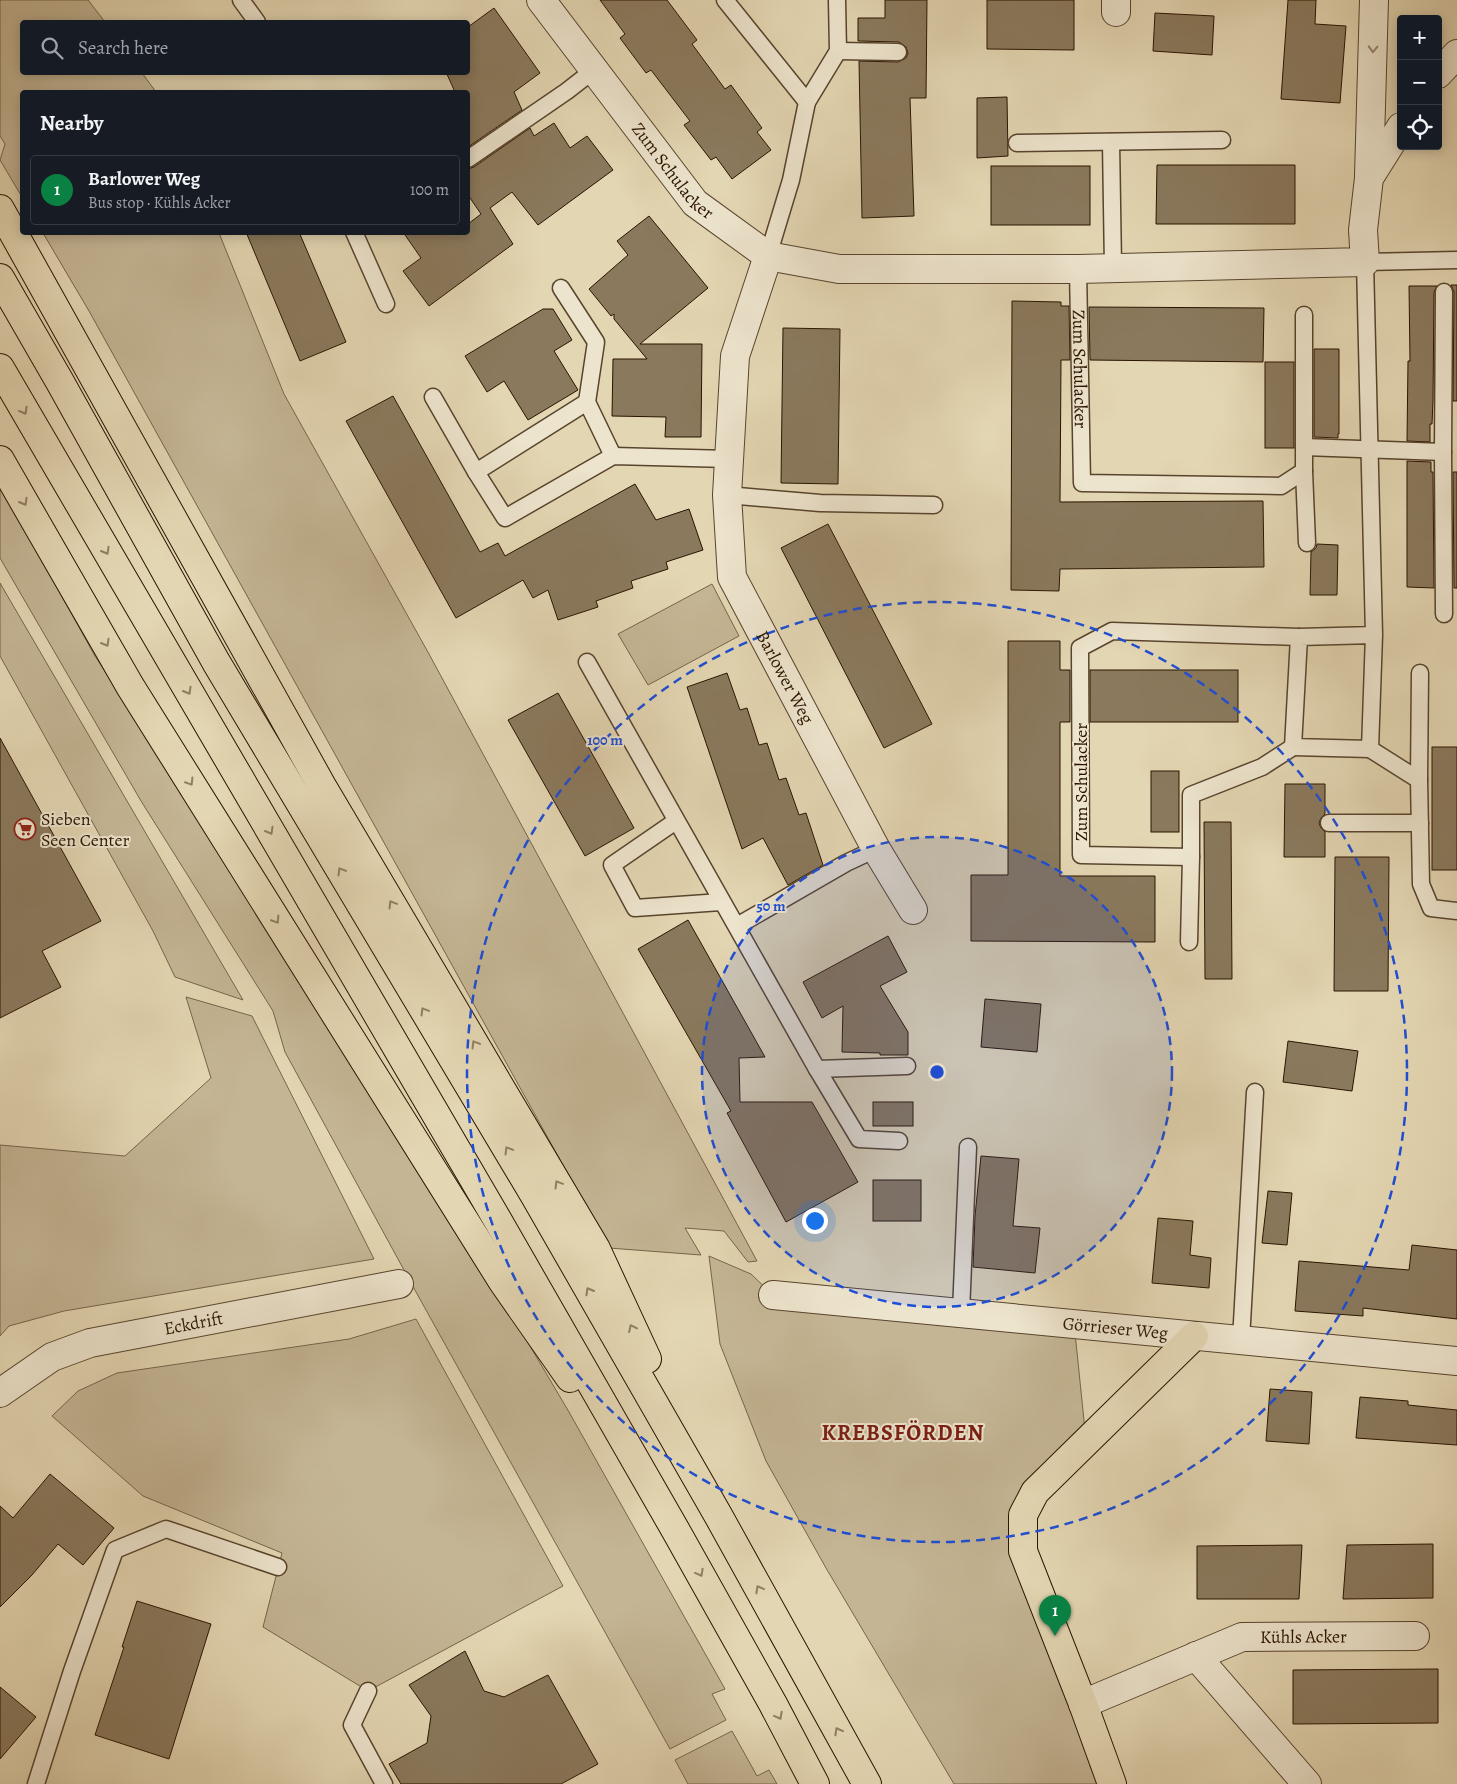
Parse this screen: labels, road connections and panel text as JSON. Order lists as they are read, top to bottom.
{
  "streets": {
    "street": [
      "Zum Schulacker",
      "Barlower Weg",
      "Eckdrift",
      "Görrieser Weg",
      "Kühls Acker"
    ]
  },
  "crossings": [
    ["Zum Schulacker", "Barlower Weg"]
  ],
  "districts": ["KREBSFÖRDEN"],
  "places": {
    "supermarket": ["Sieben Seen Center"]
  },
  "page": {
    "map_buttons": ["+", "−"],
    "search": "Search here",
    "heading": "Nearby",
    "list": [
      {
        "mark": "1",
        "name": "Barlower Weg",
        "note": "Bus stop · Kühls Acker",
        "value": "100 m"
      }
    ],
    "pins": "1"
  },
  "rings": ["100 m", "50 m"]
}
